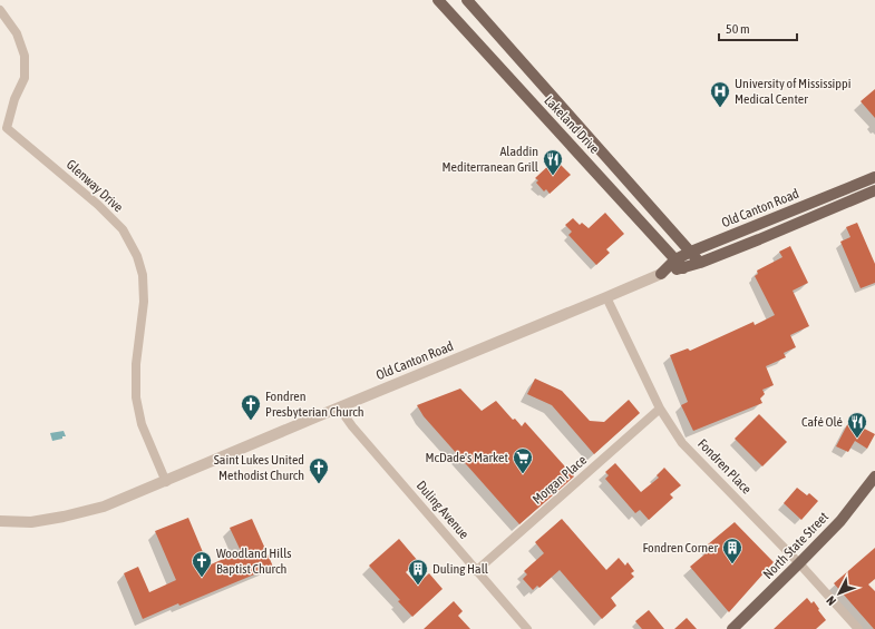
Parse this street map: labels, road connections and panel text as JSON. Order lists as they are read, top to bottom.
{
  "streets": {
    "main road": ["Lakeland Drive", "Old Canton Road", "North State Street"],
    "street": [
      "Glenway Drive",
      "Fondren Place",
      "Morgan Place",
      "Duling Avenue"
    ]
  },
  "crossings": [
    ["Lakeland Drive", "Old Canton Road"],
    ["Glenway Drive", "Old Canton Road"],
    ["Old Canton Road", "Fondren Place"],
    ["Old Canton Road", "Duling Avenue"],
    ["Fondren Place", "Morgan Place"],
    ["Fondren Place", "North State Street"],
    ["Morgan Place", "Duling Avenue"]
  ],
  "places": {
    "hospital": ["University of Mississippi Medical Center"],
    "restaurant": ["Aladdin Mediterranean Grill", "Café Olé"],
    "church": ["Fondren Presbyterian Church", "Saint Lukes United Methodist Church", "Woodland Hills Baptist Church"],
    "supermarket": ["McDade's Market"],
    "building": ["Fondren Corner", "Duling Hall"]
  },
  "scale_bar": "50 m",
  "north": "bottom left"
}
